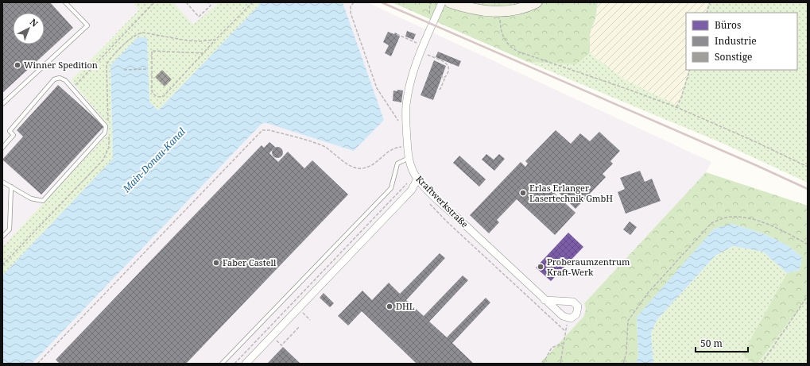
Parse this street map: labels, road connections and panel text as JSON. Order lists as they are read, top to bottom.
{
  "streets": {
    "street": ["Kraftwerkstraße"]
  },
  "water": ["Main-Donau-Kanal"],
  "places": [
    "Winner Spedition",
    "Erlas Erlanger Lasertechnik GmbH",
    "Faber Castell",
    "Proberaumzentrum Kraft-Werk",
    "DHL"
  ],
  "legend": ["Büros", "Industrie", "Sonstige"],
  "scale_bar": "50 m",
  "north": "top right"
}
